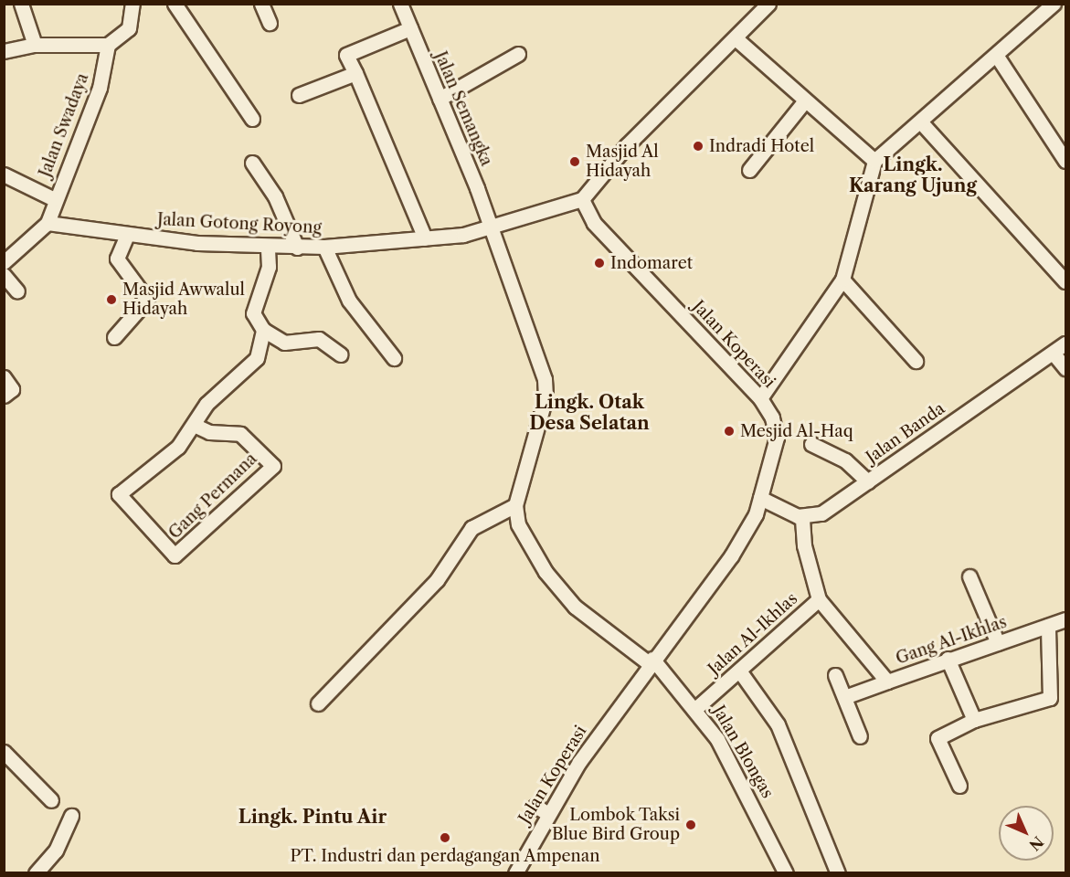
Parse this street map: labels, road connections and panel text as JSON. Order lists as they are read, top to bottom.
{
  "streets": {
    "street": [
      "Jalan Semangka",
      "Jalan Swadaya",
      "Jalan Gotong Royong",
      "Jalan Koperasi",
      "Jalan Banda",
      "Gang Permana",
      "Jalan Al-Ikhlas",
      "Gang Al-Ikhlas",
      "Jalan Blongas"
    ]
  },
  "crossings": [
    ["Jalan Semangka", "Jalan Gotong Royong"],
    ["Jalan Semangka", "Jalan Blongas"],
    ["Jalan Swadaya", "Jalan Gotong Royong"],
    ["Jalan Gotong Royong", "Jalan Koperasi"],
    ["Jalan Gotong Royong", "Gang Permana"],
    ["Jalan Koperasi", "Jalan Blongas"],
    ["Jalan Banda", "Jalan Al-Ikhlas"],
    ["Jalan Al-Ikhlas", "Gang Al-Ikhlas"],
    ["Jalan Al-Ikhlas", "Jalan Blongas"]
  ],
  "districts": ["Lingk. Karang Ujung", "Lingk. Otak Desa Selatan", "Lingk. Pintu Air"],
  "places": [
    "Indradi Hotel",
    "Masjid Al Hidayah",
    "Indomaret",
    "Masjid Awwalul Hidayah",
    "Mesjid Al-Haq",
    "Lombok Taksi Blue Bird Group",
    "PT. Industri dan perdagangan Ampenan"
  ],
  "north": "bottom right"
}
